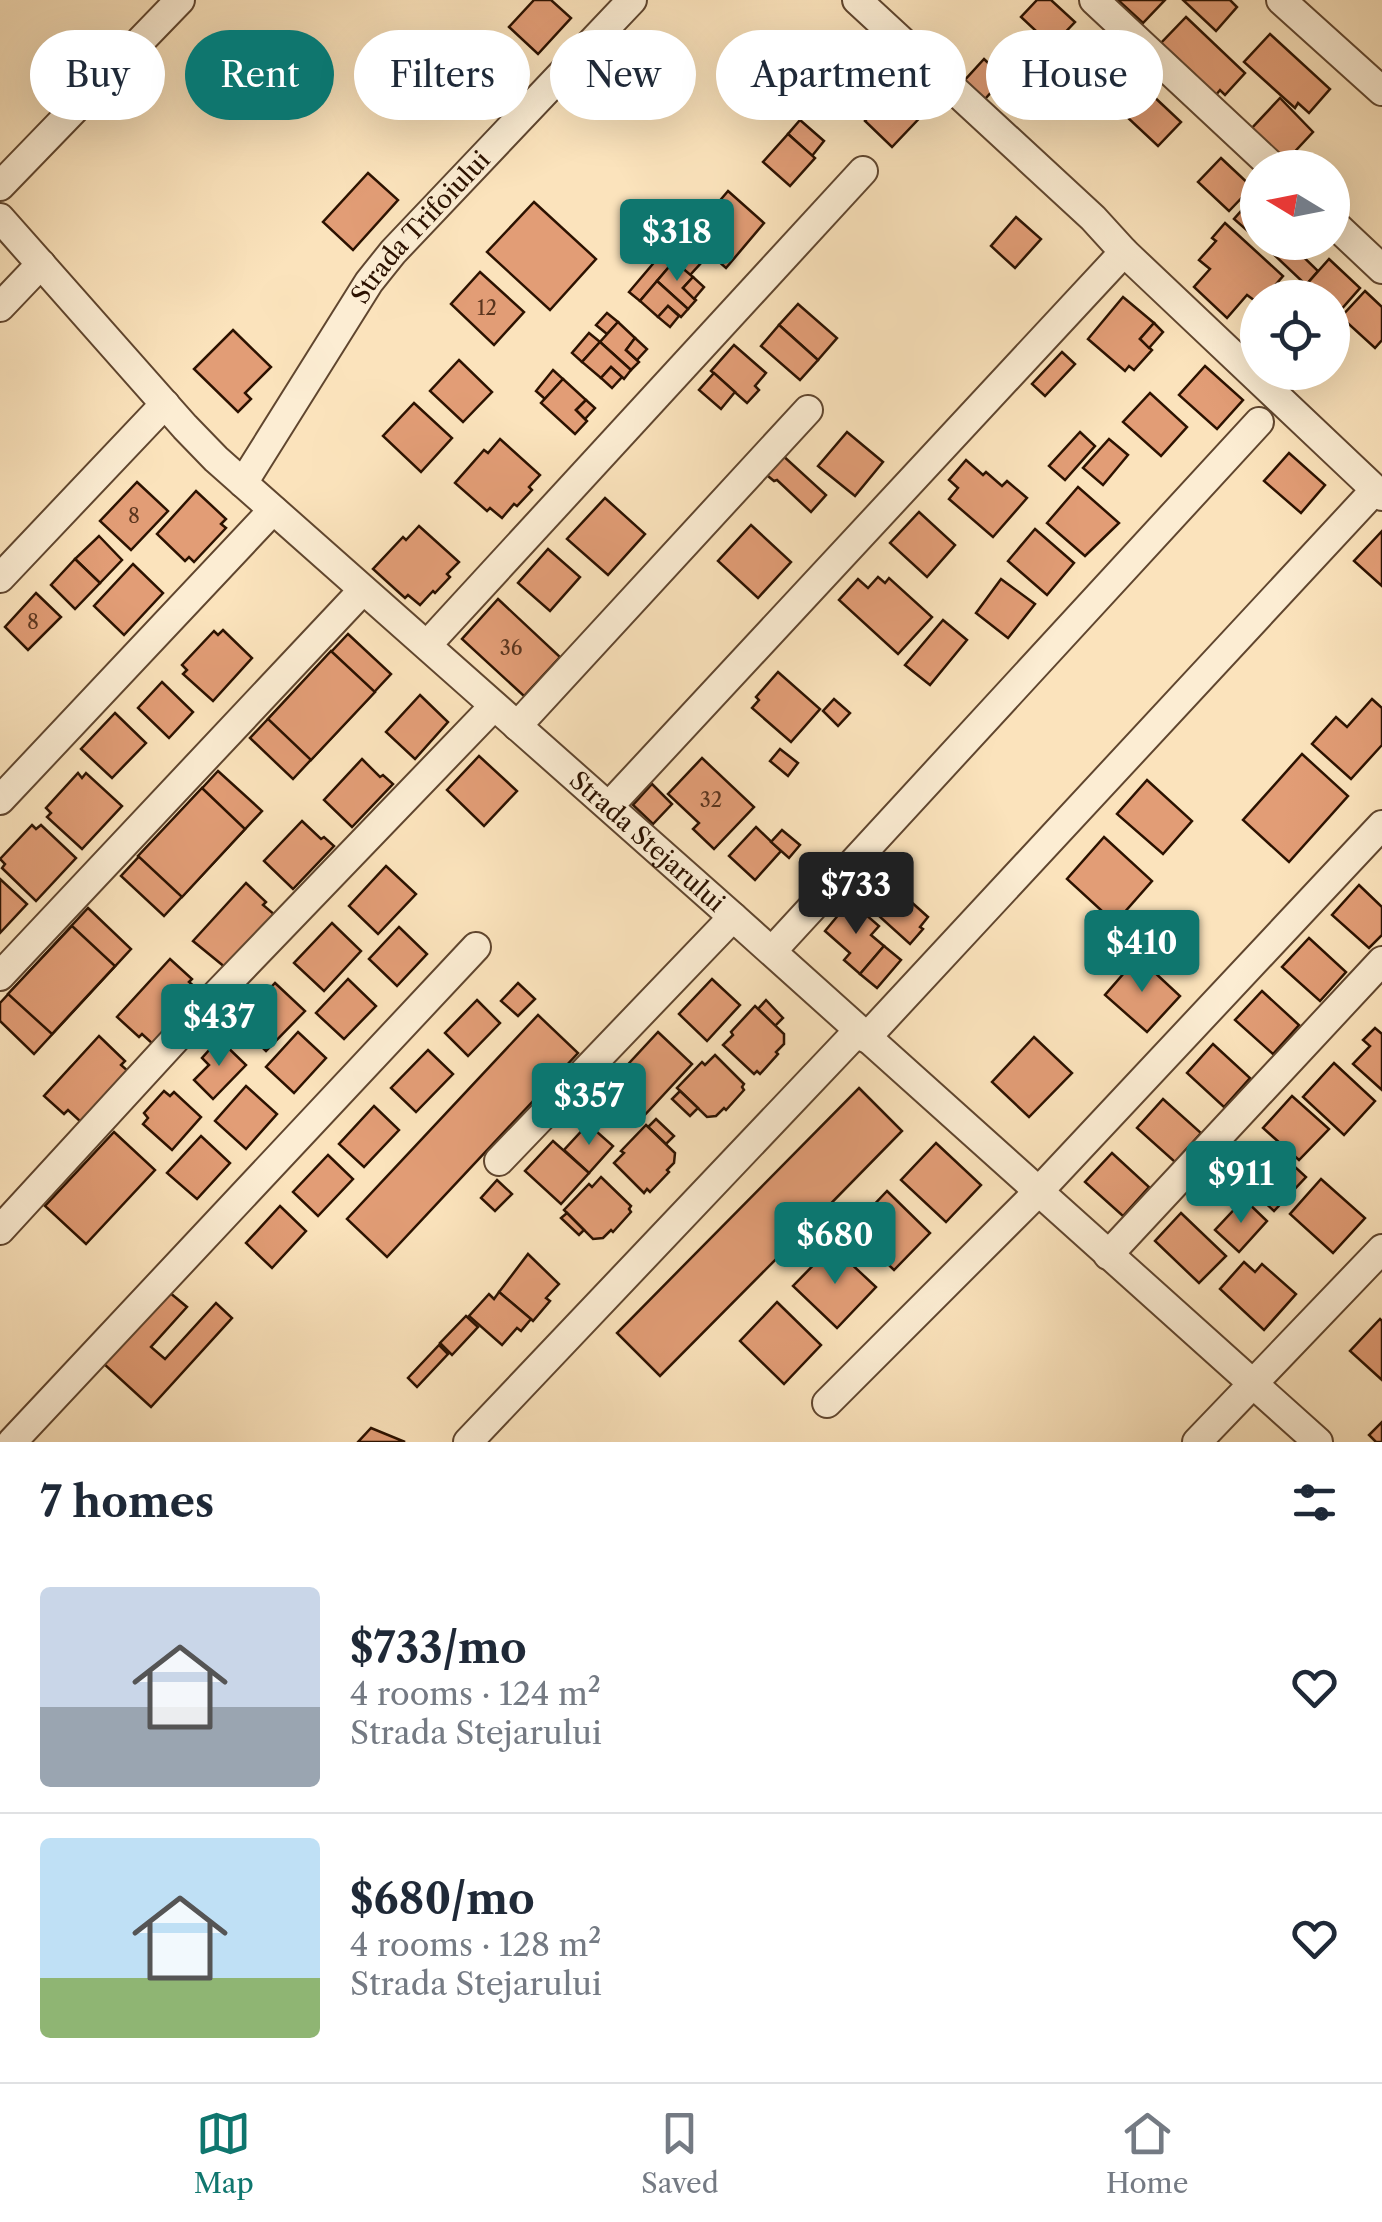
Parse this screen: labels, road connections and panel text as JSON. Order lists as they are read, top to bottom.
{
  "streets": {
    "street": ["Strada Trifoiului", "Strada Stejarului"]
  },
  "crossings": [
    ["Strada Trifoiului", "Strada Stejarului"]
  ],
  "house_numbers": [
    "12",
    "8",
    "8",
    "36",
    "32"
  ],
  "north": "left",
  "page": {
    "chip": [
      "Buy",
      "Rent",
      "Filters",
      "New",
      "Apartment",
      "House"
    ],
    "price": [
      "$318",
      "$733",
      "$410",
      "$437",
      "$357",
      "$911",
      "$680"
    ],
    "heading": "7 homes",
    "list": [
      {
        "name": "$733/mo",
        "note": "4 rooms · 124 m² · Strada Stejarului"
      },
      {
        "name": "$680/mo",
        "note": "4 rooms · 128 m² · Strada Stejarului"
      }
    ],
    "tabs": ["Map", "Saved", "Home"]
  }
}
